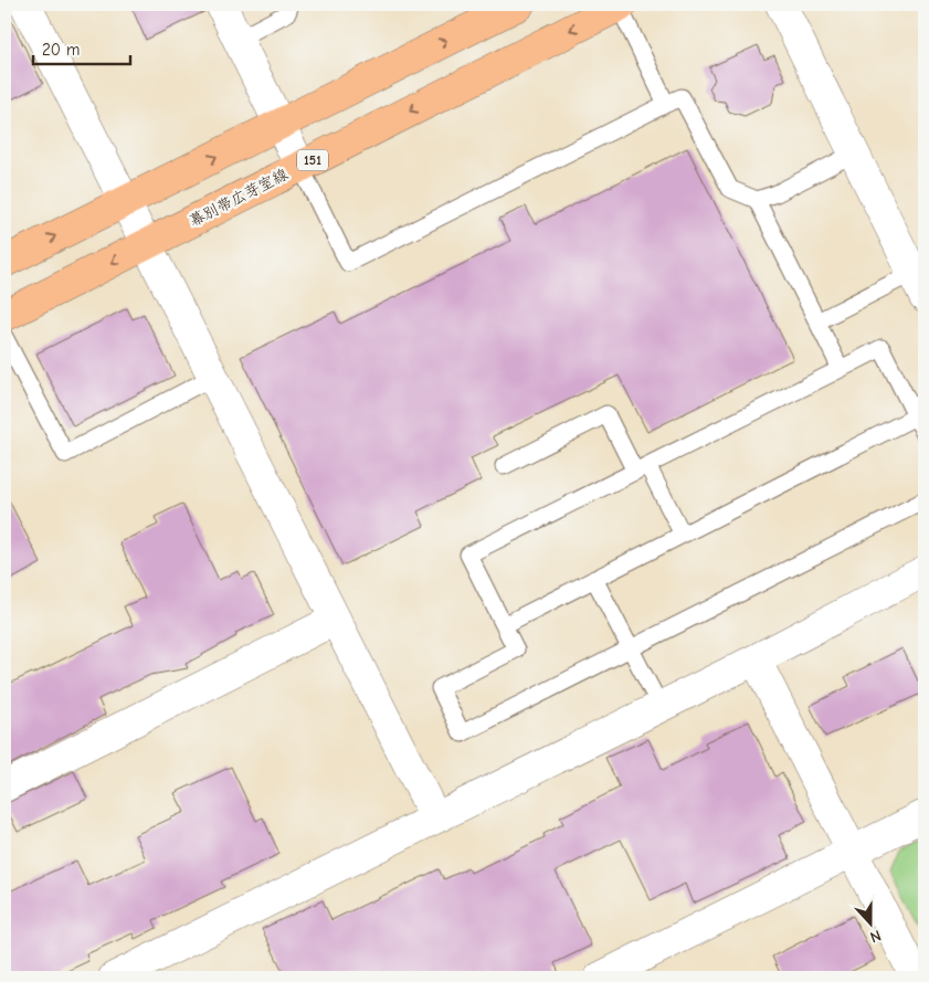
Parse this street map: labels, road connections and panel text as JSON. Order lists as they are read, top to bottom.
{
  "streets": {
    "main road": ["151", "幕別帯広芽室線"]
  },
  "scale_bar": "20 m",
  "north": "bottom"
}
